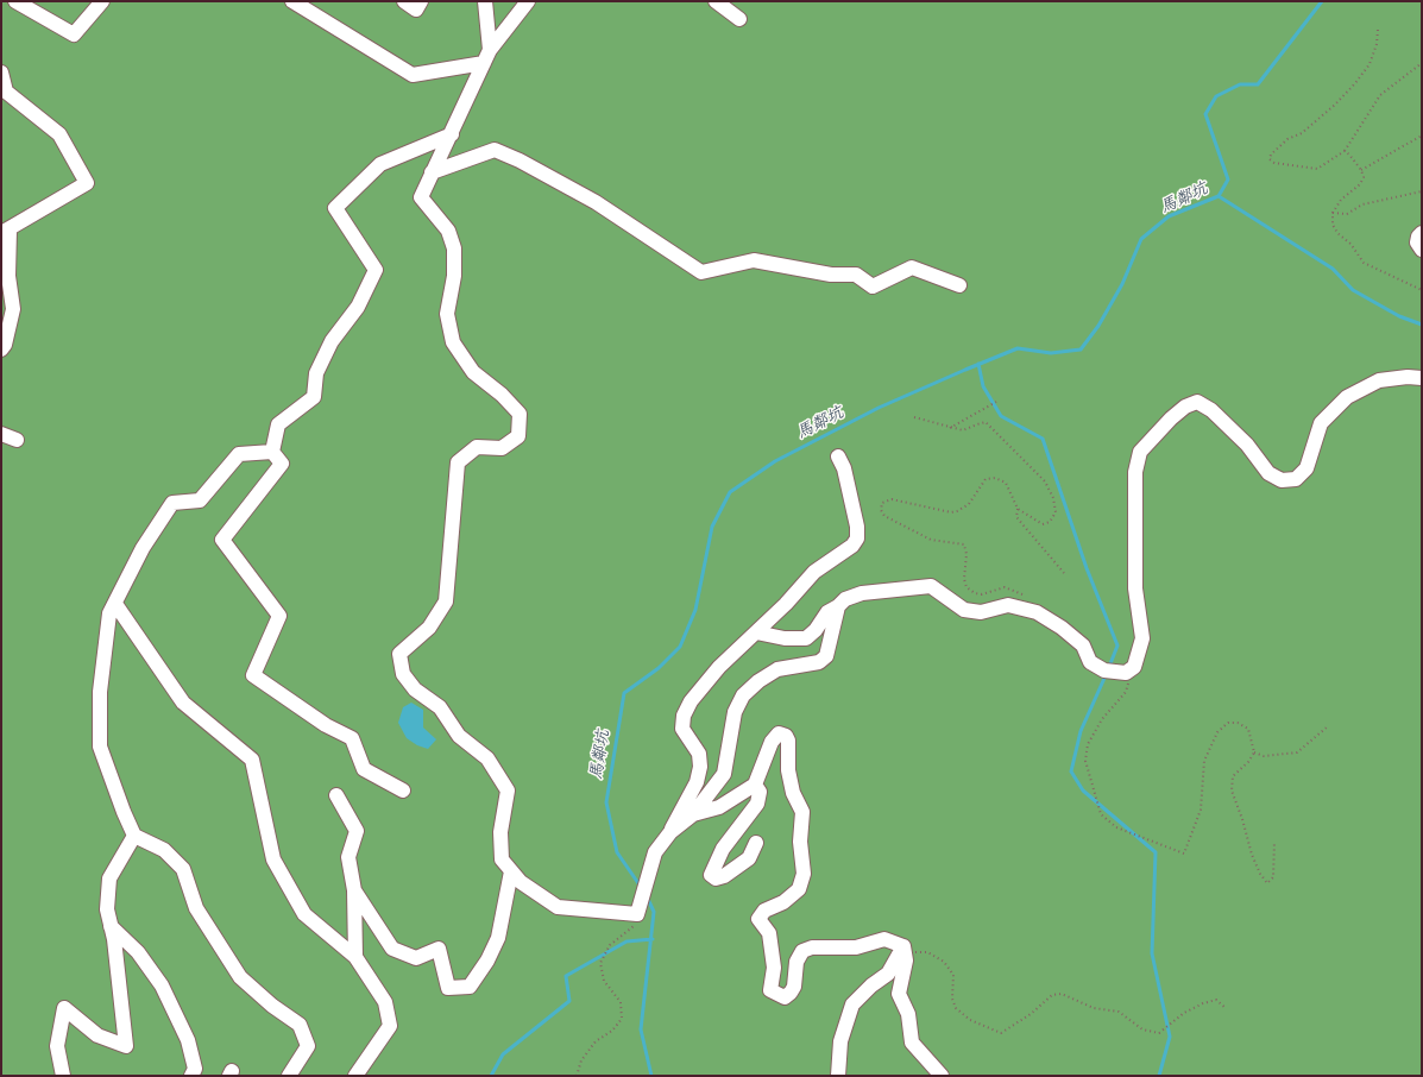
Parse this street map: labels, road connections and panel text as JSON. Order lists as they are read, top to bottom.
{
  "water": ["馬鄰坑"]
}
